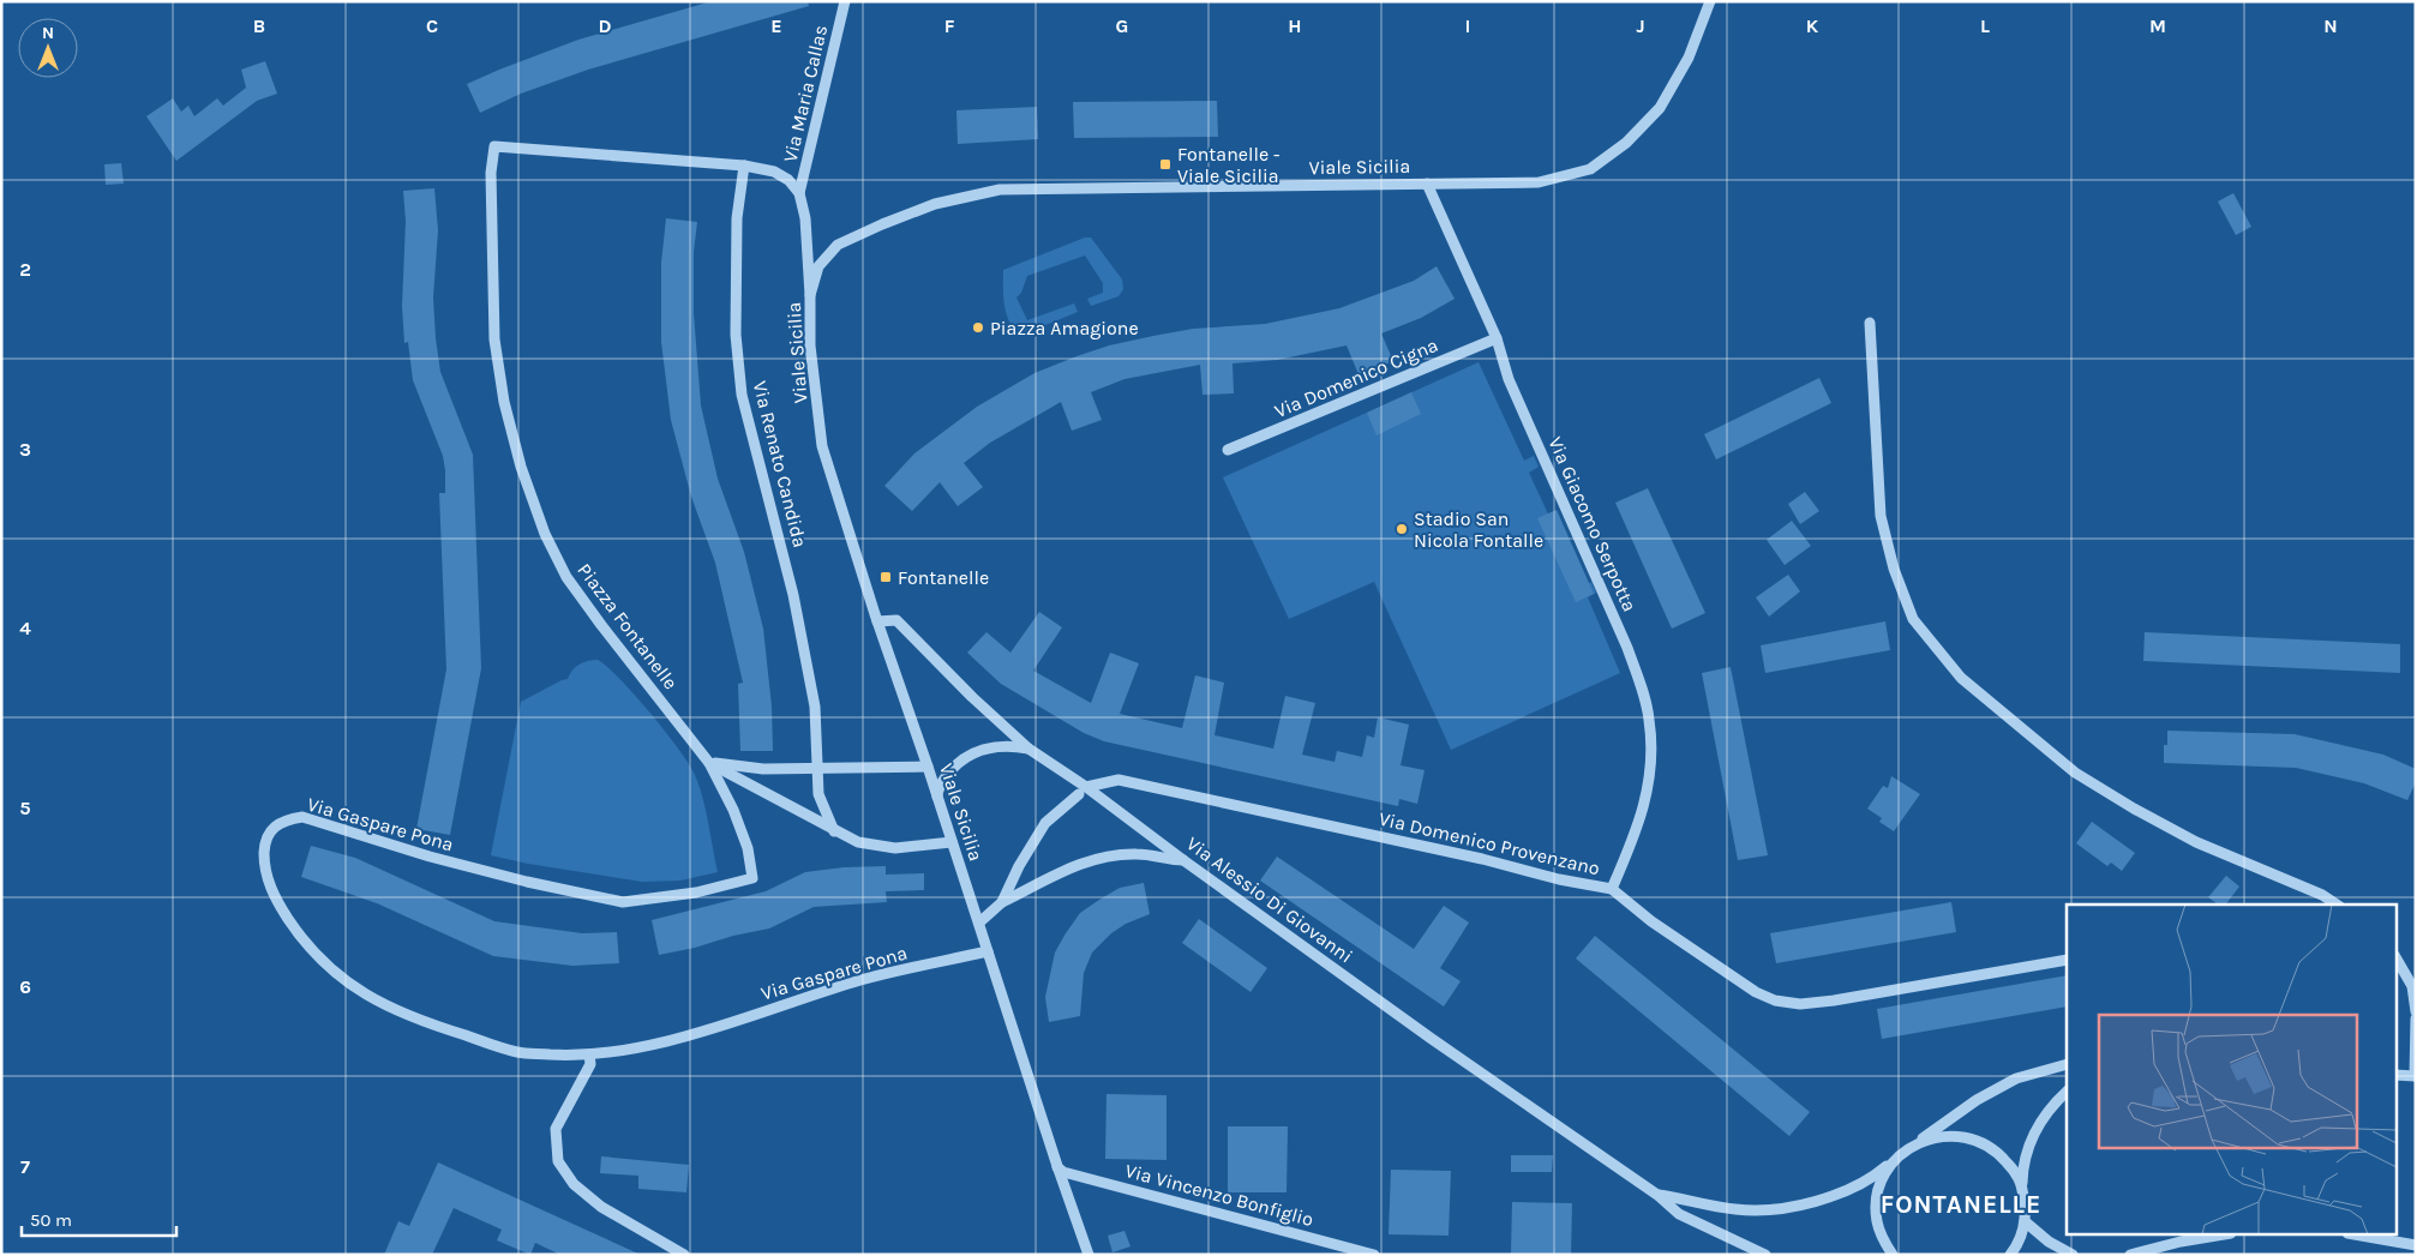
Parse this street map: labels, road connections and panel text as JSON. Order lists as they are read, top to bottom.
{
  "streets": {
    "street": [
      "Via Maria Callas",
      "Viale Sicilia",
      "Via Domenico Cigna",
      "Via Renato Candida",
      "Via Giacomo Serpotta",
      "Piazza Fontanelle",
      "Via Gaspare Pona",
      "Via Domenico Provenzano",
      "Via Alessio Di Giovanni",
      "Via Vincenzo Bonfiglio"
    ]
  },
  "crossings": [
    ["Viale Sicilia", "Via Giacomo Serpotta"],
    ["Viale Sicilia", "Via Gaspare Pona"],
    ["Viale Sicilia", "Via Alessio Di Giovanni"],
    ["Viale Sicilia", "Via Vincenzo Bonfiglio"],
    ["Via Domenico Cigna", "Via Giacomo Serpotta"],
    ["Via Renato Candida", "Piazza Fontanelle"],
    ["Via Giacomo Serpotta", "Via Domenico Provenzano"],
    ["Piazza Fontanelle", "Via Gaspare Pona"],
    ["Via Domenico Provenzano", "Via Alessio Di Giovanni"]
  ],
  "districts": ["FONTANELLE"],
  "places": {
    "transit": ["Fontanelle - Viale Sicilia", "Fontanelle"],
    "other": ["Piazza Amagione", "Stadio San Nicola Fontalle"]
  },
  "scale_bar": "50 m",
  "north": "top",
  "grid": {
    "columns": [
      "B",
      "C",
      "D",
      "E",
      "F",
      "G",
      "H",
      "I",
      "J",
      "K",
      "L",
      "M",
      "N"
    ],
    "rows": [
      "2",
      "3",
      "4",
      "5",
      "6",
      "7"
    ]
  }
}
